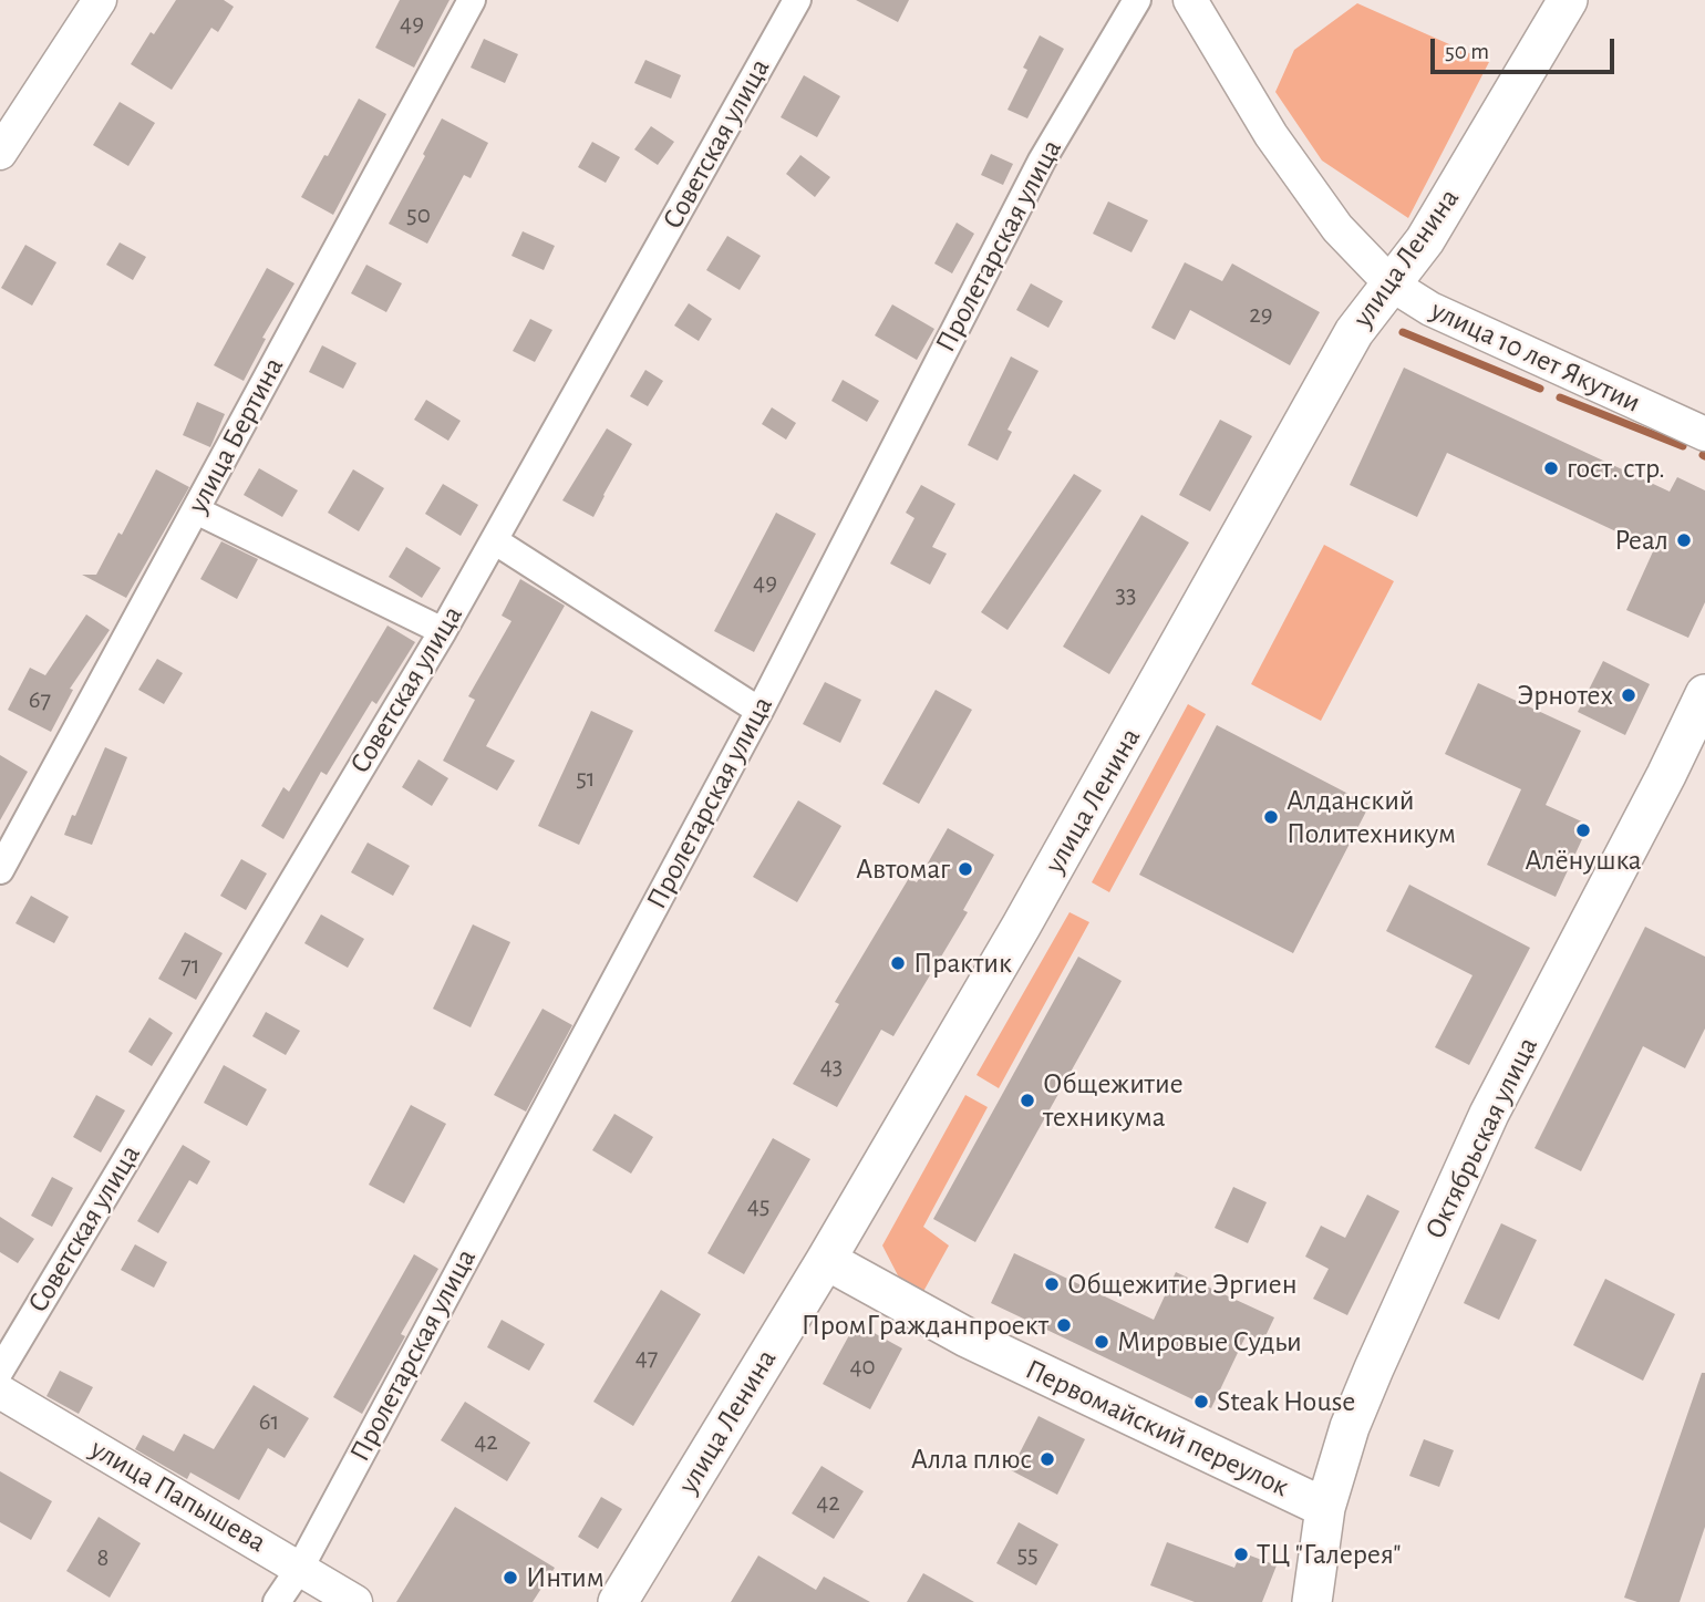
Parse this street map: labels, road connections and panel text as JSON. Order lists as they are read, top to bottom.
{
  "streets": {
    "main road": ["улица Ленина", "Октябрьская улица", "Первомайский переулок"],
    "street": [
      "Советская улица",
      "Пролетарская улица",
      "улица 10 лет Якутии",
      "улица Бертина",
      "улица Папышева"
    ]
  },
  "crossings": [
    ["Пролетарская улица", "улица Папышева"],
    ["улица Ленина", "улица 10 лет Якутии"],
    ["улица Ленина", "Первомайский переулок"],
    ["Октябрьская улица", "Первомайский переулок"]
  ],
  "places": [
    "гост. стр.",
    "Реал",
    "Эрнотех",
    "Алданский Политехникум",
    "Алёнушка",
    "Автомаг",
    "Практик",
    "Общежитие техникума",
    "Общежитие Эргиен",
    "ПромГражданпроект",
    "Мировые Судьи",
    "Steak House",
    "Алла плюс",
    "ТЦ \"Галерея\"",
    "Интим"
  ],
  "house_numbers": [
    "49",
    "50",
    "29",
    "49",
    "33",
    "67",
    "51",
    "71",
    "43",
    "45",
    "47",
    "40",
    "61",
    "42",
    "42",
    "55",
    "8"
  ],
  "scale_bar": "50 m"
}
